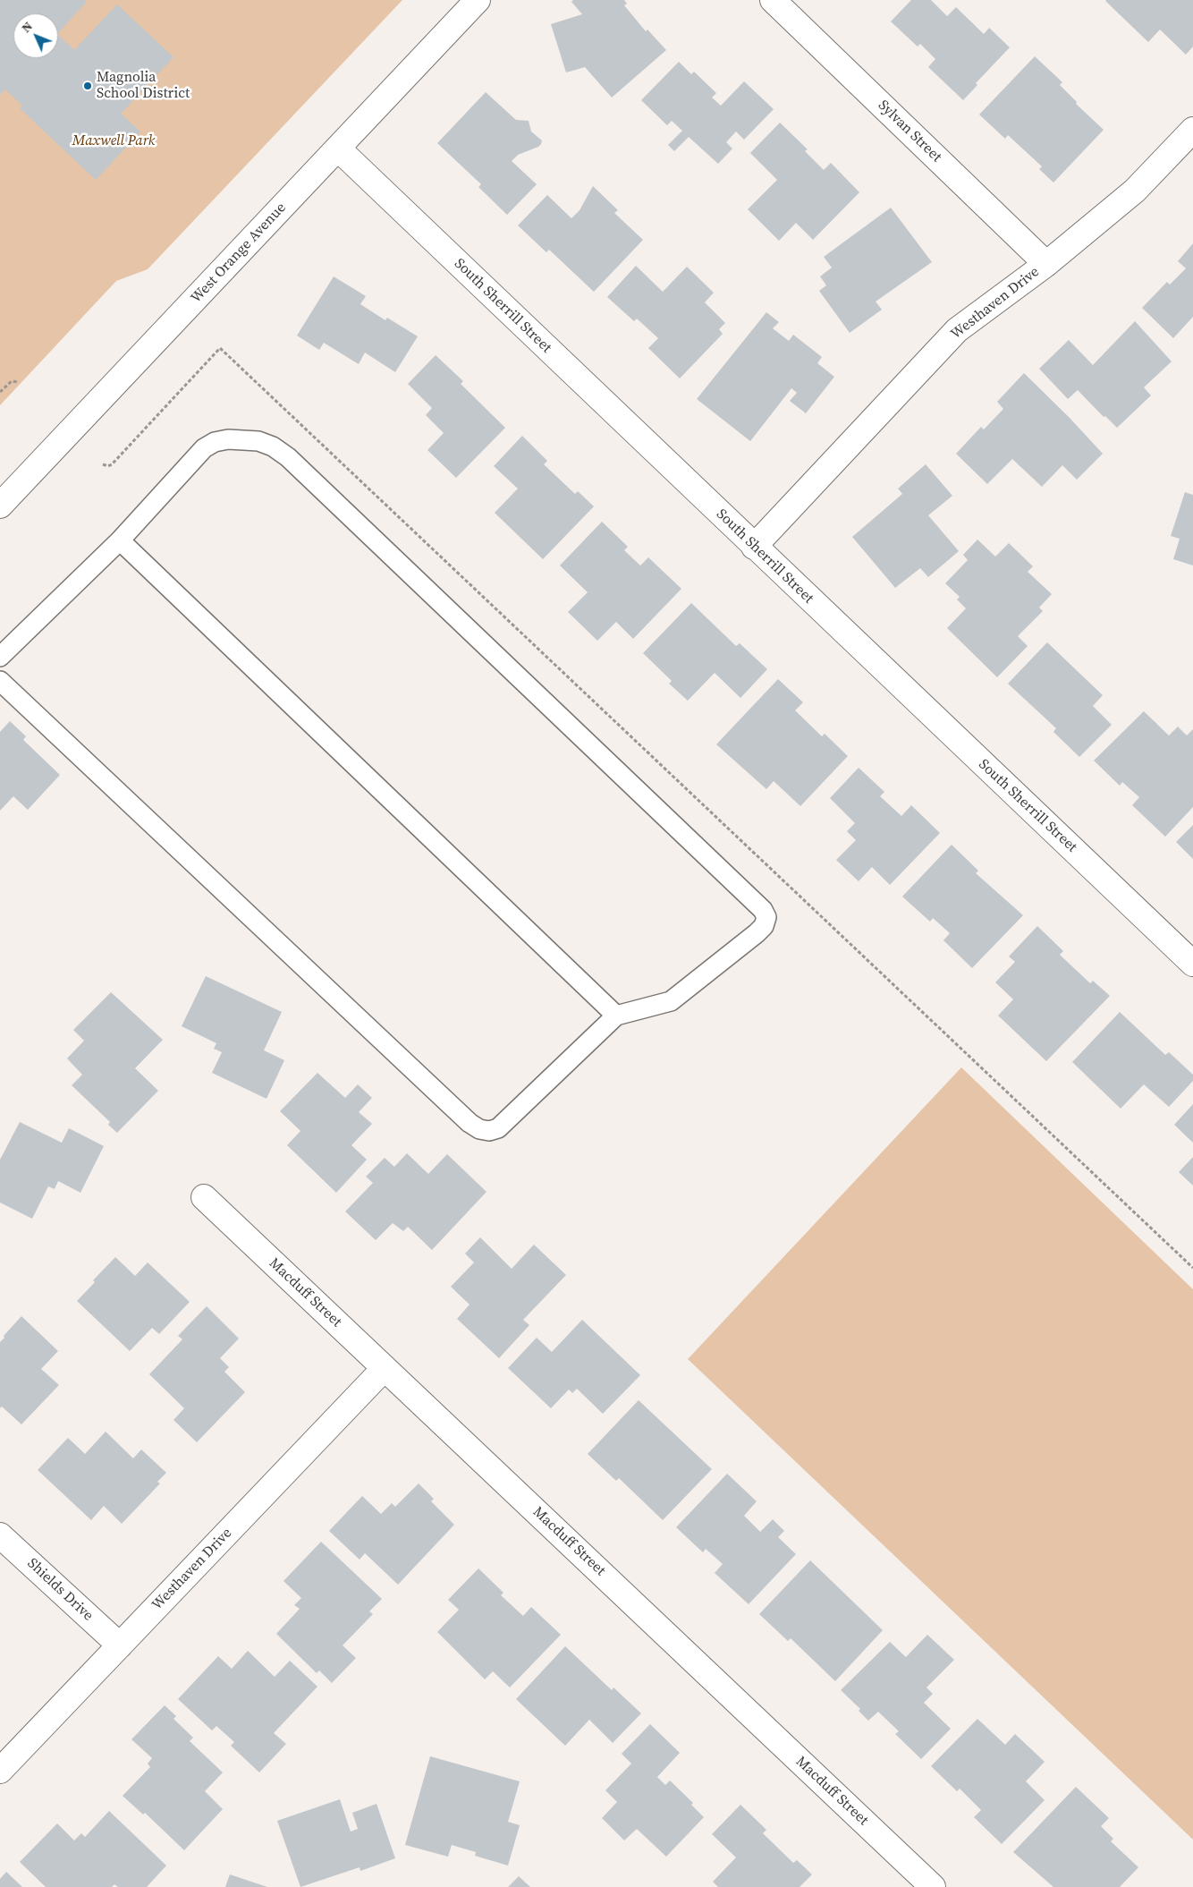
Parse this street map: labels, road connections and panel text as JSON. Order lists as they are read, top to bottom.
{
  "streets": {
    "street": [
      "Sylvan Street",
      "West Orange Avenue",
      "Westhaven Drive",
      "South Sherrill Street",
      "Macduff Street",
      "Shields Drive"
    ]
  },
  "crossings": [
    ["Sylvan Street", "Westhaven Drive"],
    ["West Orange Avenue", "South Sherrill Street"],
    ["Westhaven Drive", "South Sherrill Street"],
    ["Westhaven Drive", "Macduff Street"],
    ["Westhaven Drive", "Shields Drive"]
  ],
  "parks": ["Maxwell Park"],
  "places": ["Magnolia School District"],
  "north": "top left"
}
